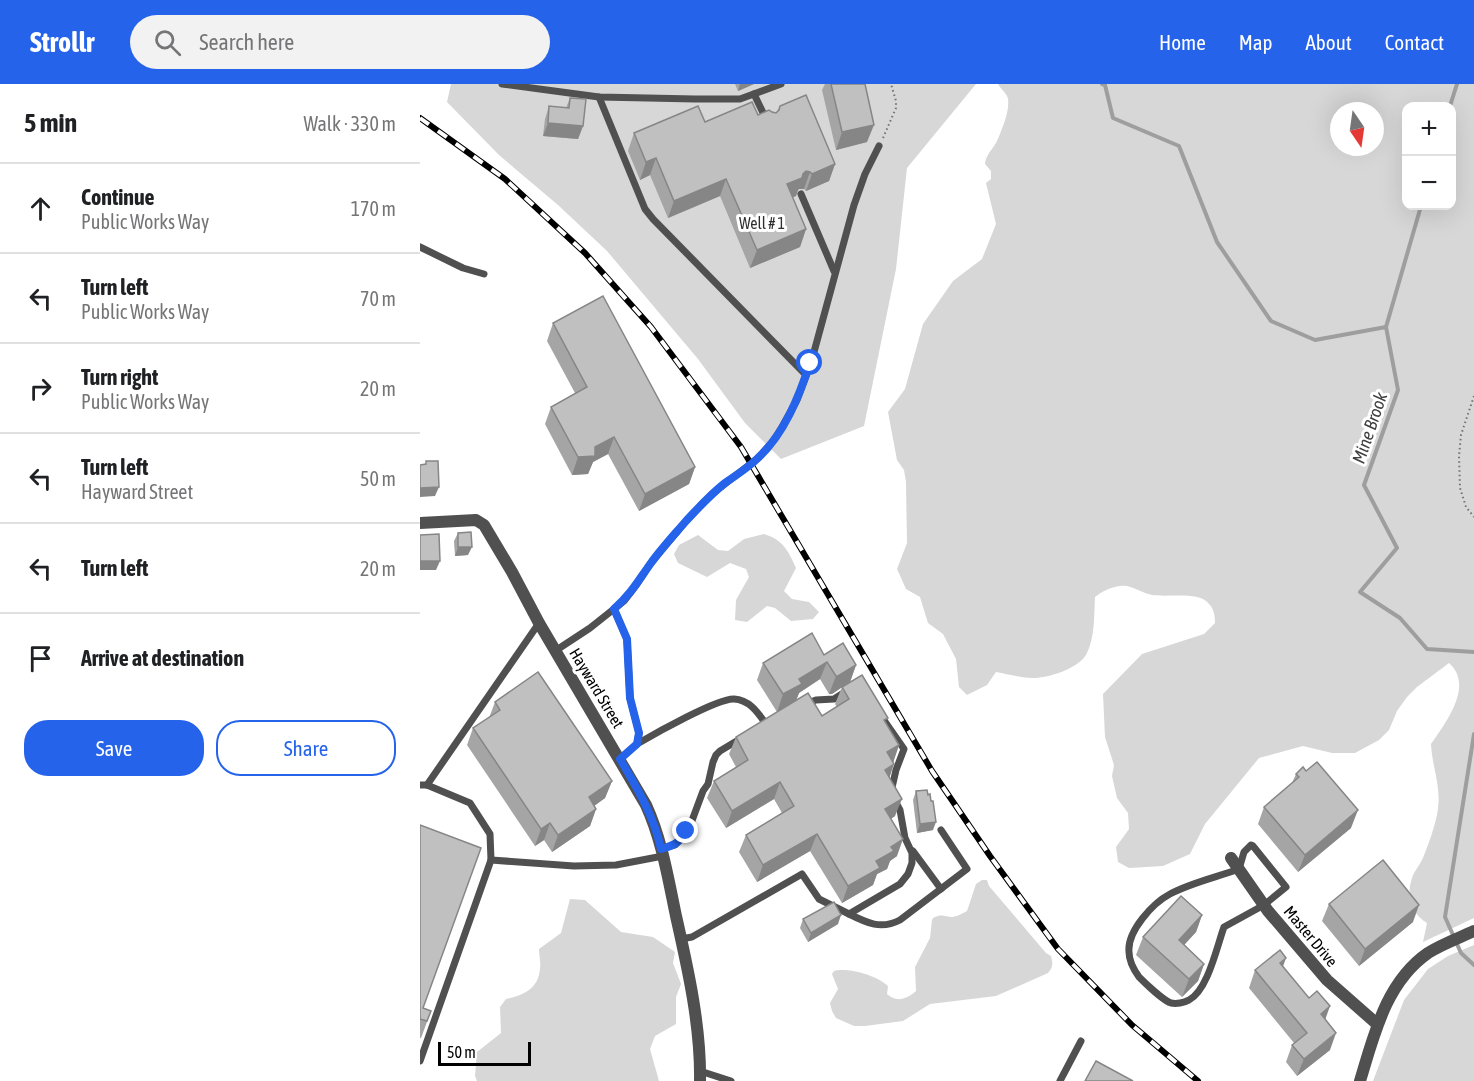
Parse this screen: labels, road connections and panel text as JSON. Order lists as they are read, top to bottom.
{
  "streets": {
    "street": ["Hayward Street", "Master Drive"]
  },
  "water": ["Mine Brook"],
  "parks": ["Well # 1"],
  "scale_bar": "50 m",
  "north": "bottom",
  "page": {
    "header": "Strollr",
    "search": "Search here",
    "nav": [
      "Home",
      "Map",
      "About",
      "Contact"
    ],
    "heading": ["5 min", "Walk · 330 m"],
    "map_buttons": ["+", "−"],
    "list": [
      ["Continue", "Public Works Way", "170 m"],
      ["Turn left", "Public Works Way", "70 m"],
      ["Turn right", "Public Works Way", "20 m"],
      ["Turn left", "Hayward Street", "50 m"],
      ["Turn left", "20 m"],
      "Arrive at destination"
    ],
    "buttons": ["Save", "Share"],
    "scale": "50 m"
  }
}
